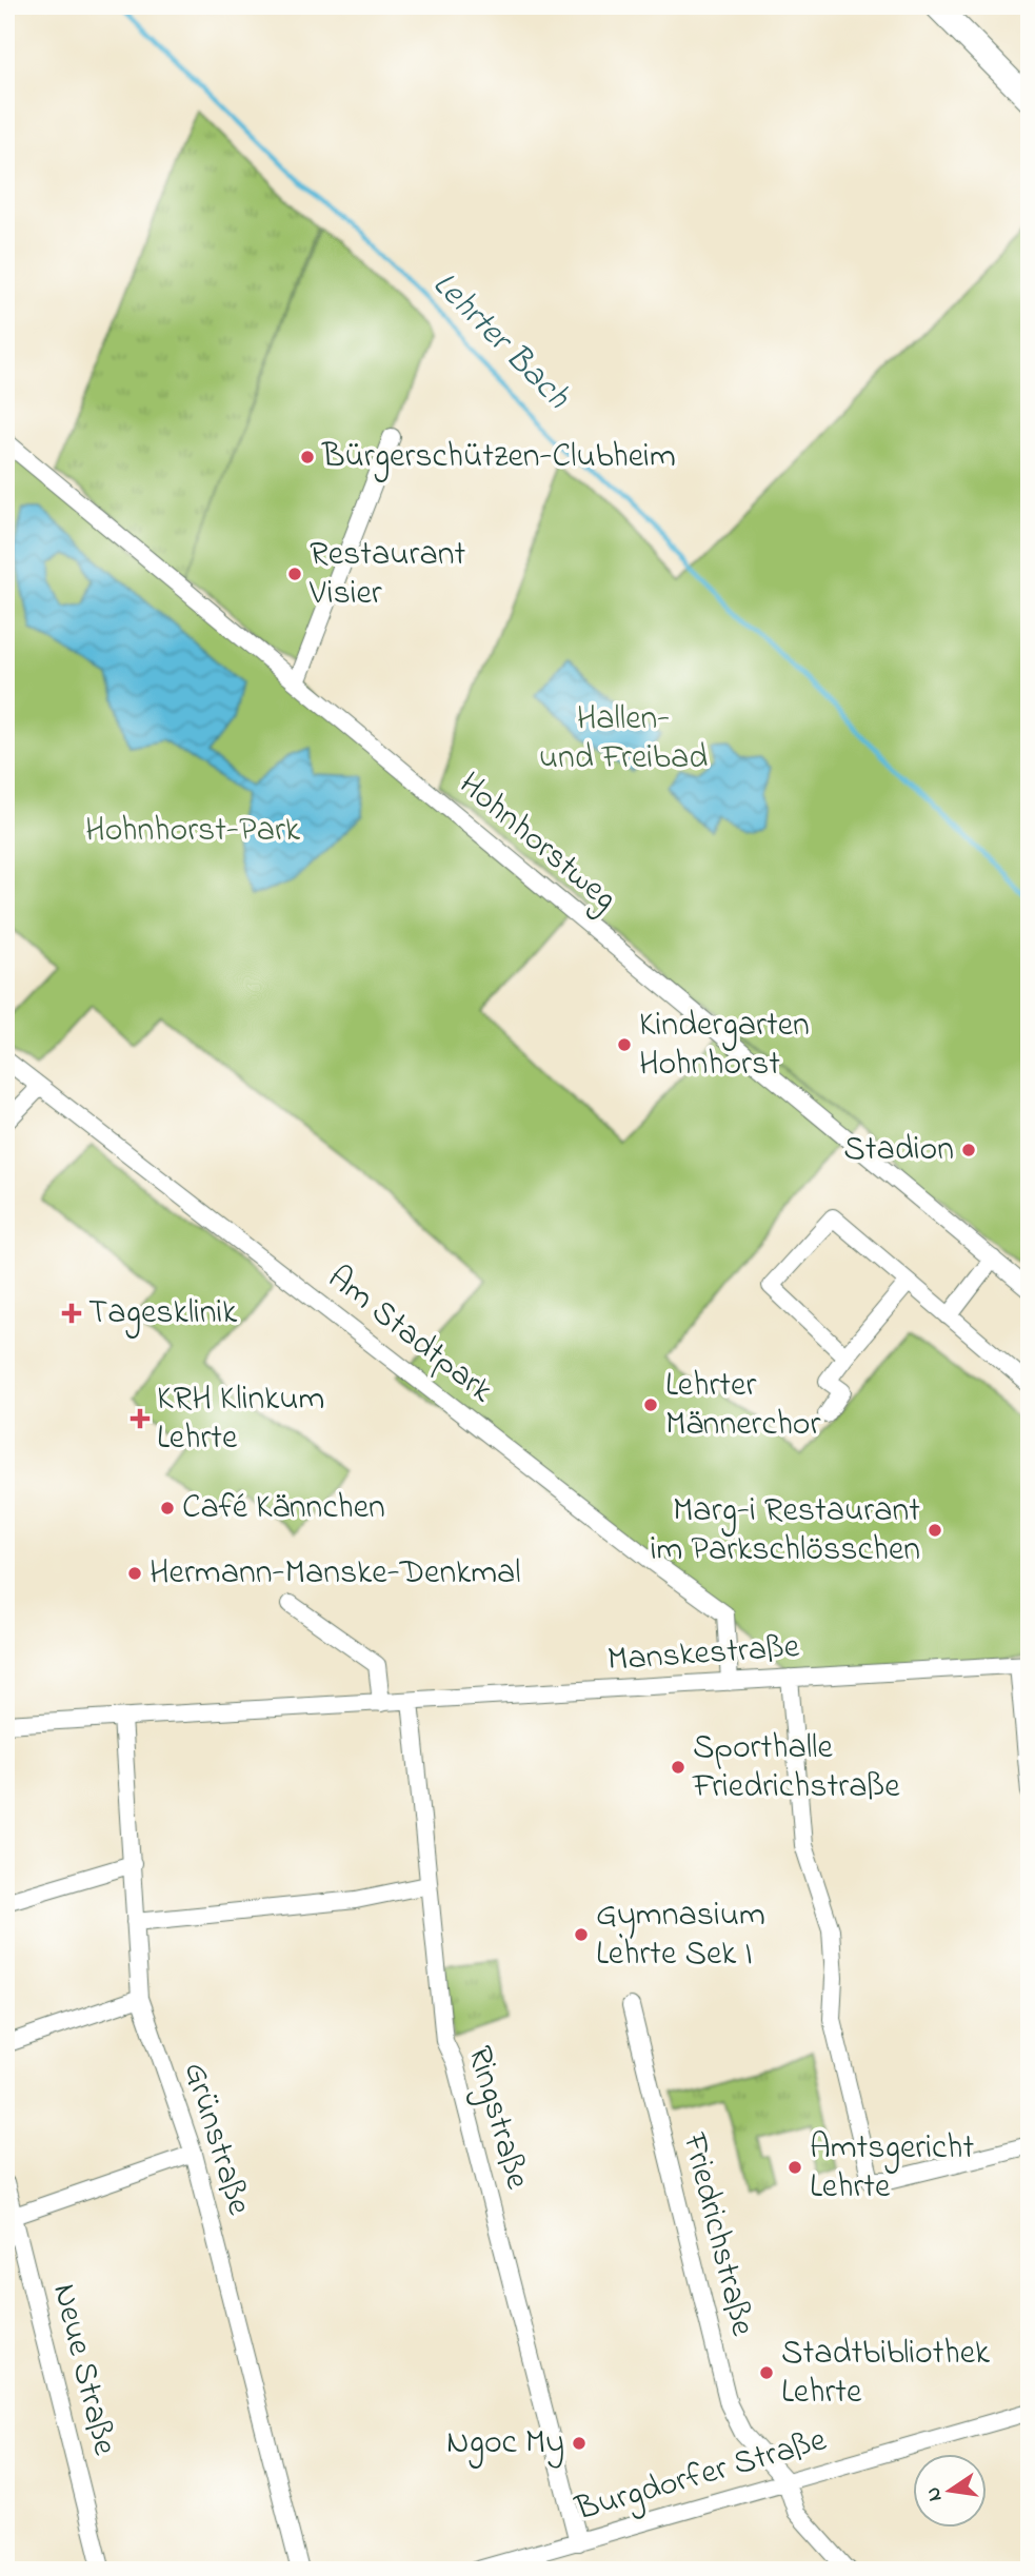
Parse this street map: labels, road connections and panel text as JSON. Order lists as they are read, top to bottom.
{
  "streets": {
    "street": [
      "Hohnhorstweg",
      "Am Stadtpark",
      "Manskestraße",
      "Ringstraße",
      "Grünstraße",
      "Friedrichstraße",
      "Neue Straße",
      "Burgdorfer Straße"
    ]
  },
  "crossings": [
    ["Am Stadtpark", "Manskestraße"],
    ["Manskestraße", "Ringstraße"],
    ["Manskestraße", "Grünstraße"],
    ["Ringstraße", "Burgdorfer Straße"],
    ["Friedrichstraße", "Burgdorfer Straße"]
  ],
  "water": ["Lehrter Bach"],
  "parks": ["Hallen- und Freibad", "Hohnhorst-Park"],
  "places": {
    "other": [
      "Bürgerschützen-Clubheim",
      "Restaurant Visier",
      "Kindergarten Hohnhorst",
      "Stadion",
      "Lehrter Männerchor",
      "Café Kännchen",
      "Marg-i Restaurant im Parkschlösschen",
      "Hermann-Manske-Denkmal",
      "Sporthalle Friedrichstraße",
      "Gymnasium Lehrte Sek I",
      "Amtsgericht Lehrte",
      "Stadtbibliothek Lehrte",
      "Ngoc My"
    ],
    "health": ["Tagesklinik", "KRH Klinkum Lehrte"]
  },
  "north": "left"
}
